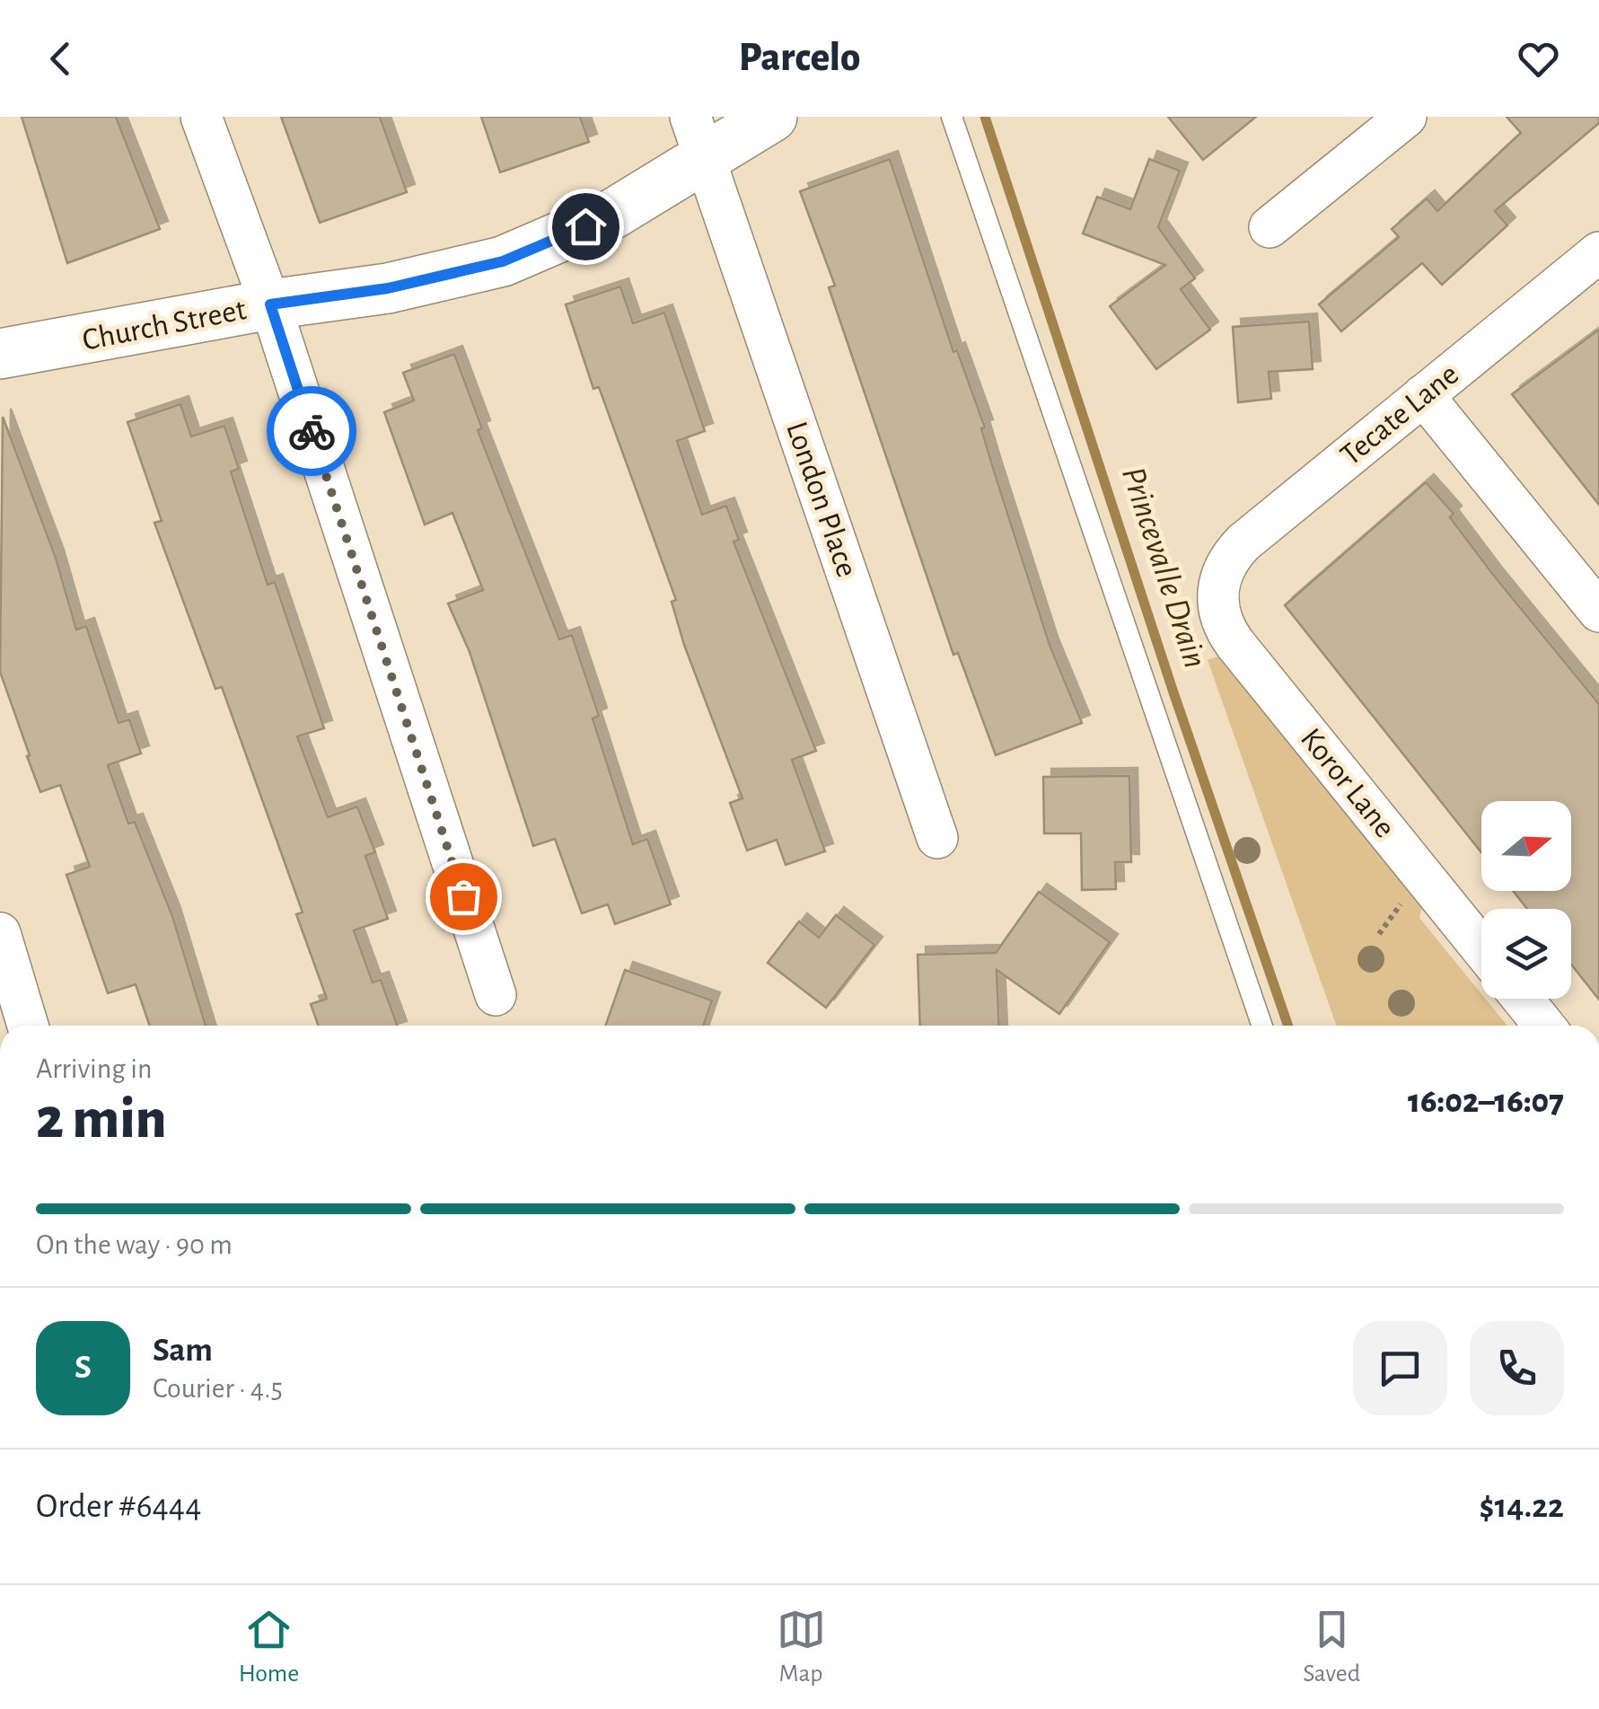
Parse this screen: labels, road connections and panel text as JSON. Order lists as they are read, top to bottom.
{
  "streets": {
    "street": [
      "Church Street",
      "Tecate Lane",
      "London Place",
      "Koror Lane"
    ]
  },
  "crossings": [
    ["Church Street", "London Place"],
    ["Tecate Lane", "Koror Lane"]
  ],
  "water": ["Princevalle Drain"],
  "north": "right",
  "page": {
    "header": "Parcelo",
    "heading": ["2 min", "Arriving in", "16:02–16:07"],
    "panel": [
      "Sam",
      "Courier · 4.5",
      "Order #6444",
      "$14.22"
    ],
    "bar": "On the way · 90 m",
    "round": "S",
    "tabs": ["Home", "Map", "Saved"]
  }
}
